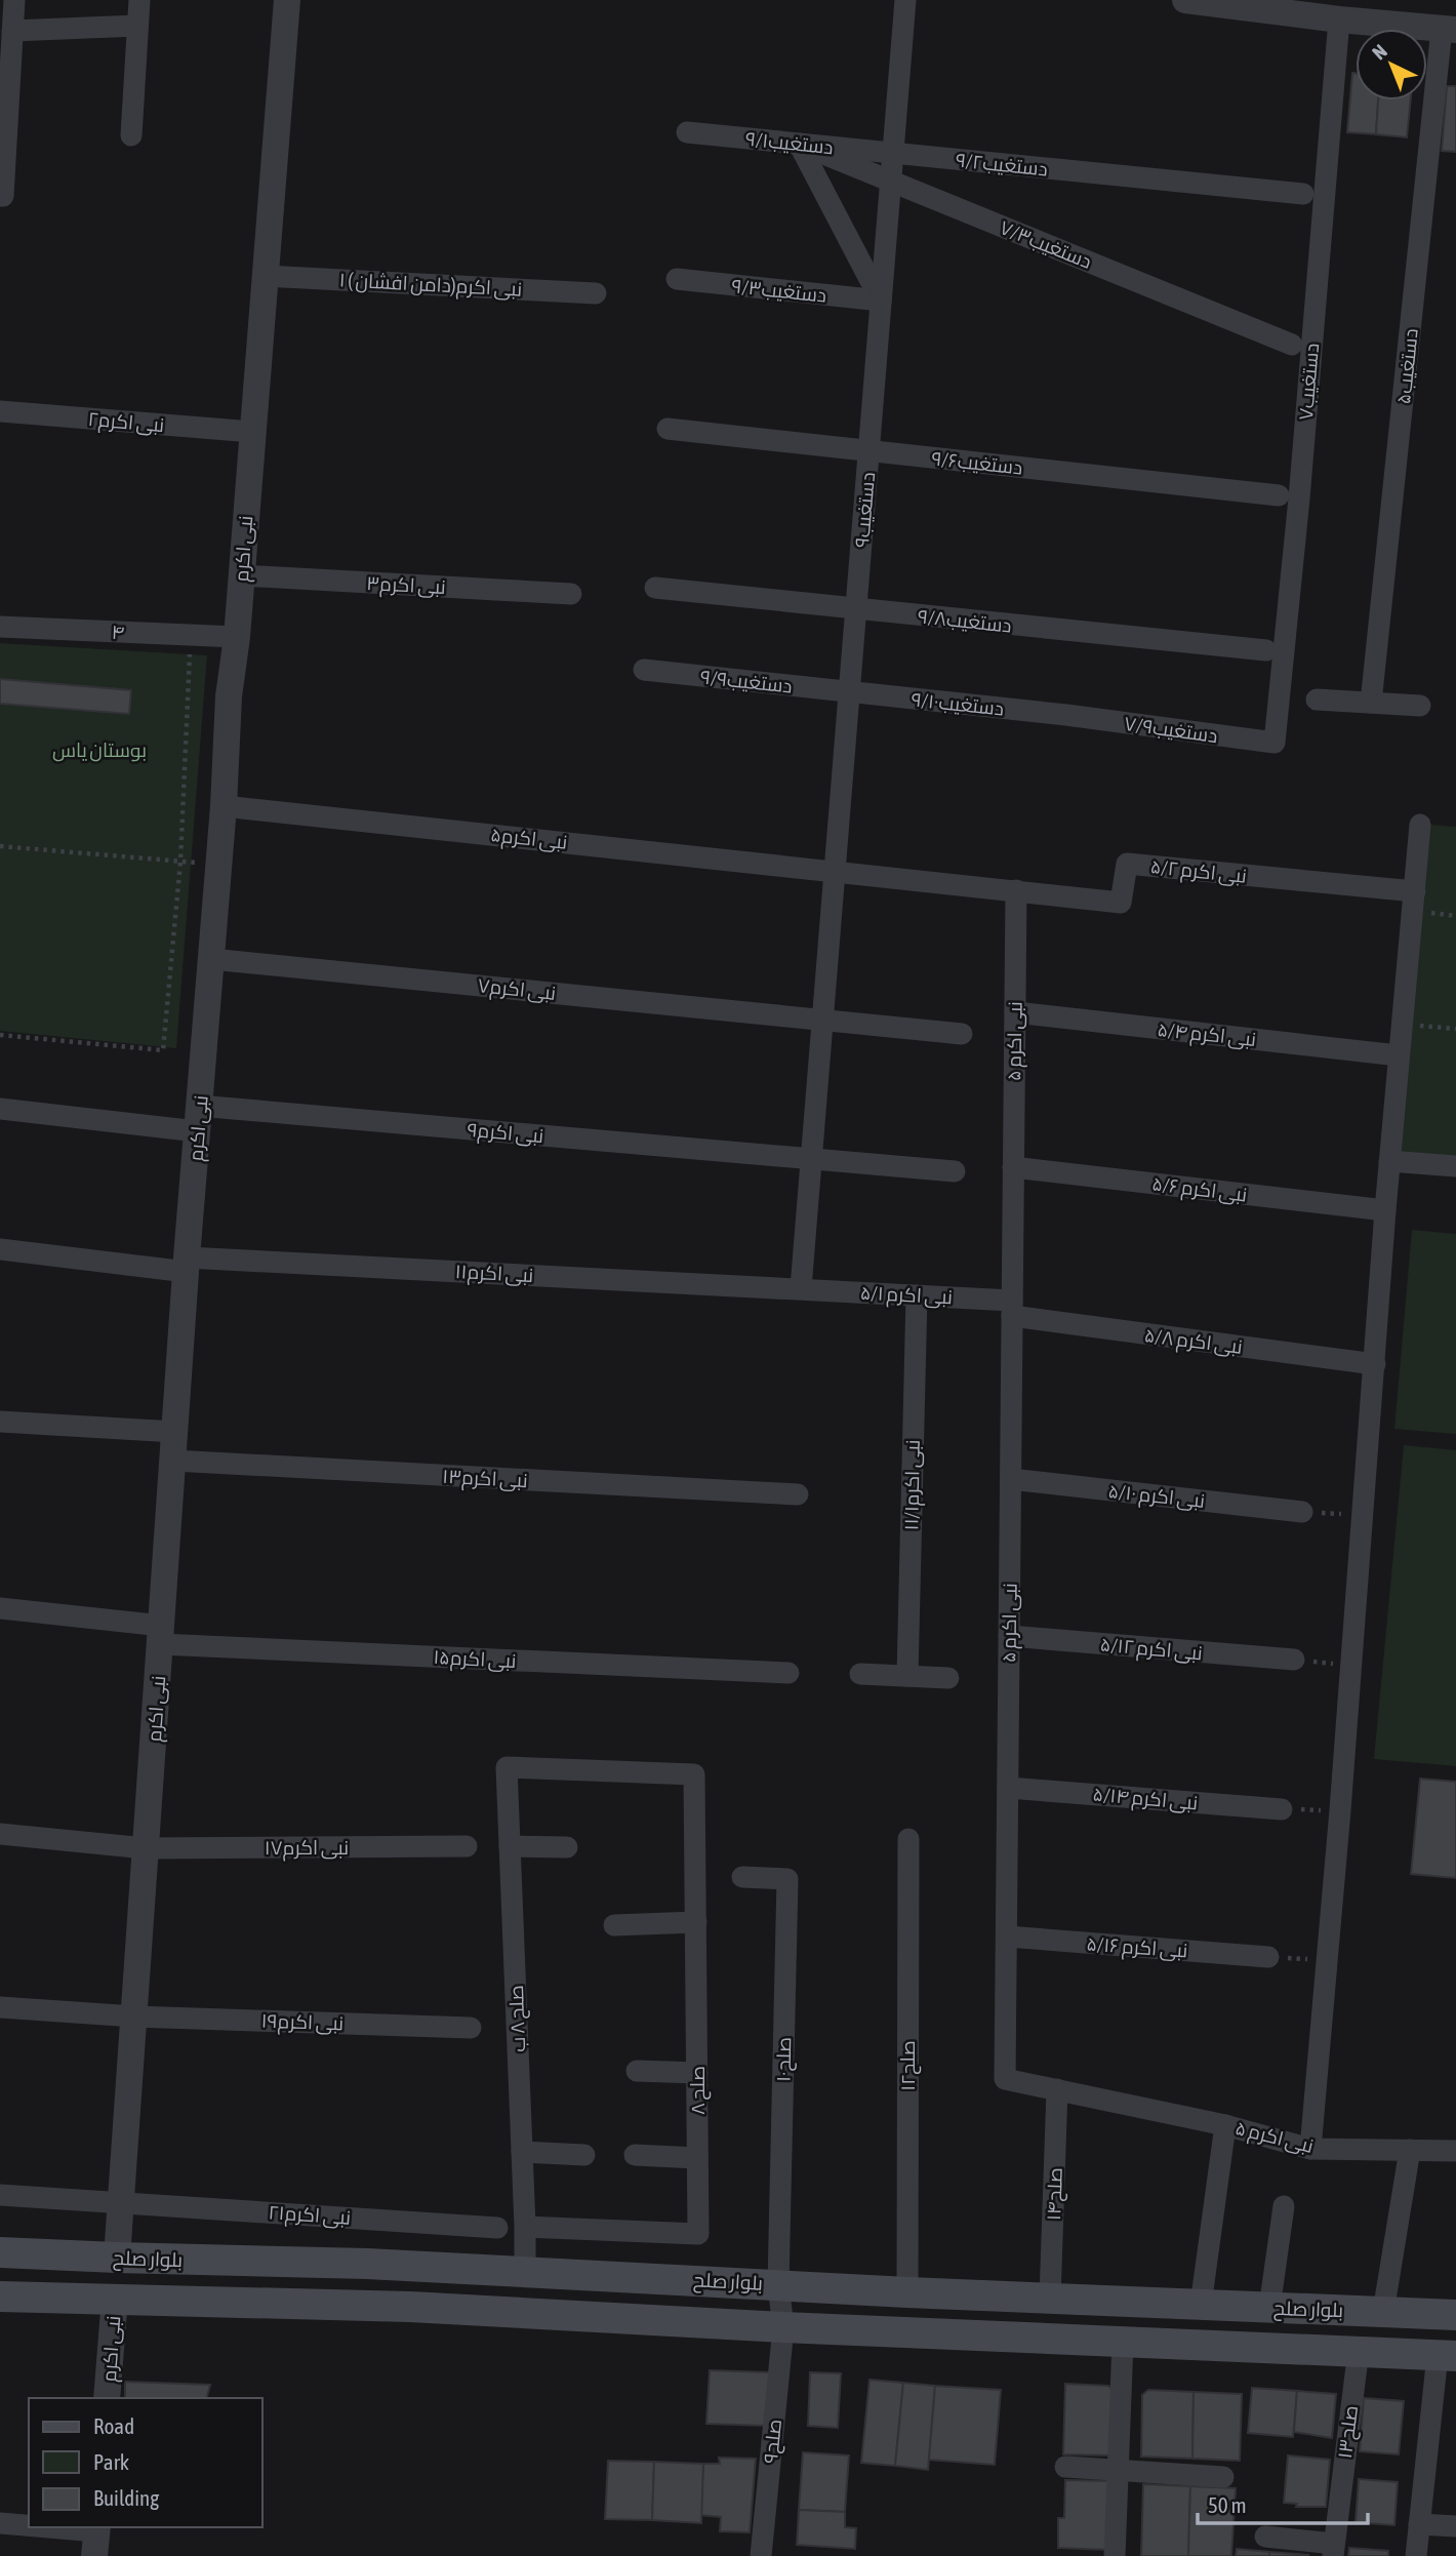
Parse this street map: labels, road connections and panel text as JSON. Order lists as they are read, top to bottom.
{
  "streets": {
    "main road": ["بلوار صلح"],
    "street": [
      "دستغیب۹/۱",
      "دستغیب۹/۲",
      "دستغیب۷/۳",
      "۱ نبی اکرم(دامن افشان )",
      "دستغیب۹/۳",
      "دستغیب۵",
      "دستغیب۷",
      "نبی اکرم۲",
      "دستغیب۹/۶",
      "دستغیب۹",
      "نبی اکرم",
      "نبی اکرم۳",
      "دستغیب۹/۸",
      "۴",
      "دستغیب۹/۹",
      "دستغیب۹/۱۰",
      "دستغیب۷/۹",
      "نبی اکرم۵",
      "نبی اکرم ۵/۲",
      "نبی اکرم۷",
      "نبی اکرم ۵/۴",
      "نبی اکرم ۵",
      "نبی اکرم۹",
      "نبی اکرم ۵/۶",
      "نبی اکرم۱۱",
      "نبی اکرم ۵/۱",
      "نبی اکرم ۵/۸",
      "نبی اکرم۱۳",
      "نبی اکرم۱۱/۱",
      "نبی اکرم ۵/۱۰",
      "نبی اکرم ۵/۱۲",
      "نبی اکرم۱۵",
      "نبی اکرم ۵/۱۴",
      "نبی اکرم۱۷",
      "نبی اکرم ۵/۱۶",
      "صلح ۸ ب",
      "نبی اکرم۱۹",
      "صلح۱۰",
      "صلح۱۲",
      "۸ صلح",
      "صلح۱۴",
      "نبی اکرم۲۱",
      "صلح۱۳",
      "صلح۹"
    ]
  },
  "crossings": [
    ["دستغیب۹/۱", "دستغیب۹/۲"],
    ["دستغیب۹/۱", "دستغیب۷/۳"],
    ["دستغیب۹/۱", "دستغیب۹"],
    ["دستغیب۹/۲", "دستغیب۹"],
    ["۱ نبی اکرم(دامن افشان )", "نبی اکرم"],
    ["دستغیب۹/۳", "دستغیب۹"],
    ["دستغیب۷", "دستغیب۷/۹"],
    ["نبی اکرم۲", "نبی اکرم"],
    ["دستغیب۹/۶", "دستغیب۹"],
    ["دستغیب۹", "دستغیب۹/۸"],
    ["دستغیب۹", "دستغیب۹/۹"],
    ["دستغیب۹", "دستغیب۹/۱۰"],
    ["دستغیب۹", "نبی اکرم۵"],
    ["دستغیب۹", "نبی اکرم۷"],
    ["دستغیب۹", "نبی اکرم۹"],
    ["نبی اکرم", "نبی اکرم۳"],
    ["نبی اکرم", "۴"],
    ["نبی اکرم", "نبی اکرم۵"],
    ["نبی اکرم", "نبی اکرم۷"],
    ["نبی اکرم", "نبی اکرم۹"],
    ["نبی اکرم", "نبی اکرم۱۱"],
    ["نبی اکرم", "نبی اکرم۱۳"],
    ["نبی اکرم", "نبی اکرم۱۵"],
    ["نبی اکرم", "نبی اکرم۱۷"],
    ["نبی اکرم", "نبی اکرم۱۹"],
    ["نبی اکرم", "نبی اکرم۲۱"],
    ["نبی اکرم", "بلوار صلح"],
    ["دستغیب۹/۹", "دستغیب۹/۱۰"],
    ["دستغیب۹/۱۰", "دستغیب۷/۹"],
    ["نبی اکرم ۵/۲", "نبی اکرم ۵"],
    ["نبی اکرم ۵/۴", "نبی اکرم ۵"],
    ["نبی اکرم ۵", "نبی اکرم ۵/۶"],
    ["نبی اکرم ۵", "نبی اکرم ۵/۱"],
    ["نبی اکرم ۵", "نبی اکرم ۵/۸"],
    ["نبی اکرم ۵", "نبی اکرم ۵/۱۰"],
    ["نبی اکرم ۵", "نبی اکرم ۵/۱۲"],
    ["نبی اکرم ۵", "نبی اکرم ۵/۱۴"],
    ["نبی اکرم ۵", "نبی اکرم ۵/۱۶"],
    ["نبی اکرم ۵", "صلح۱۴"],
    ["نبی اکرم۱۱", "نبی اکرم ۵/۱"],
    ["نبی اکرم ۵/۱", "نبی اکرم ۵/۸"],
    ["نبی اکرم ۵/۱", "نبی اکرم۱۱/۱"],
    ["صلح ۸ ب", "۸ صلح"],
    ["صلح ۸ ب", "بلوار صلح"],
    ["صلح۱۰", "بلوار صلح"],
    ["صلح۱۰", "صلح۹"],
    ["صلح۱۲", "بلوار صلح"],
    ["صلح۱۴", "بلوار صلح"],
    ["بلوار صلح", "صلح۱۳"],
    ["بلوار صلح", "صلح۹"]
  ],
  "parks": ["بوستان یاس"],
  "legend": ["Road", "Park", "Building"],
  "scale_bar": "50 m",
  "north": "top left"
}
